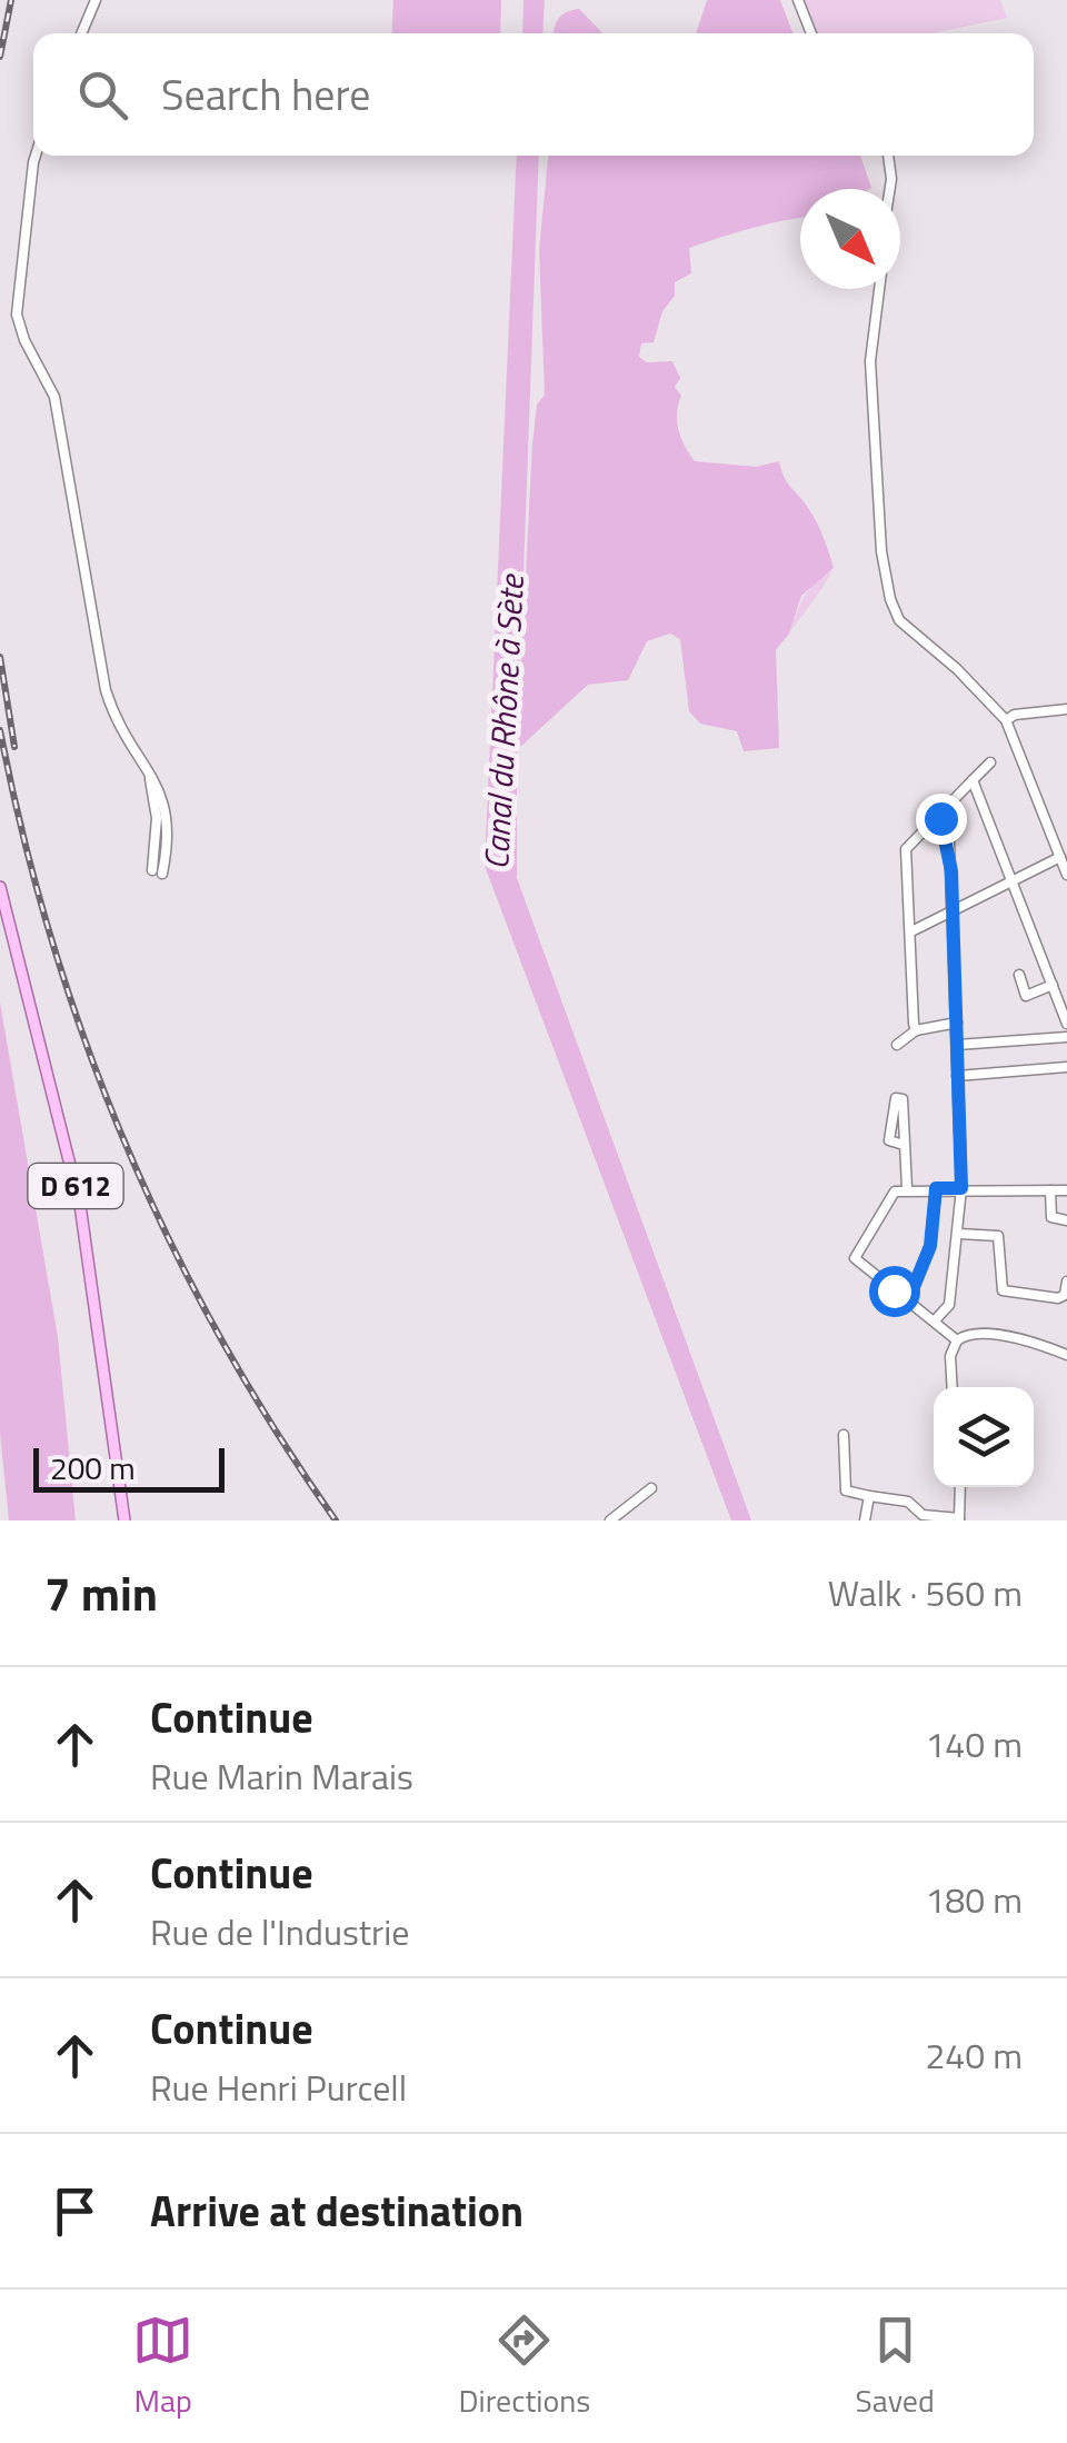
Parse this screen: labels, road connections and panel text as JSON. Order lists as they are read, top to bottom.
{
  "streets": {
    "main road": ["D 612"]
  },
  "water": ["Canal du Rhône à Sète"],
  "scale_bar": "200 m",
  "north": "bottom right",
  "page": {
    "search": "Search here",
    "scale": "200 m",
    "heading": ["7 min", "Walk · 560 m"],
    "list": [
      ["Continue", "Rue Marin Marais", "140 m"],
      ["Continue", "Rue de l'Industrie", "180 m"],
      ["Continue", "Rue Henri Purcell", "240 m"],
      "Arrive at destination"
    ],
    "nav": ["Map", "Directions", "Saved"]
  }
}
